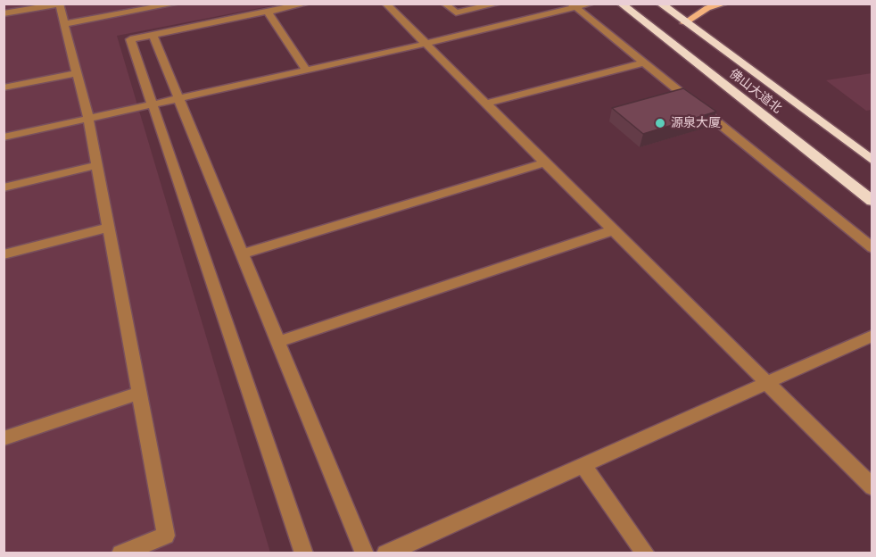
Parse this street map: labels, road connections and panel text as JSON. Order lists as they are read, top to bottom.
{
  "streets": {
    "highway": ["佛山大道北"]
  },
  "places": ["源泉大厦"]
}
